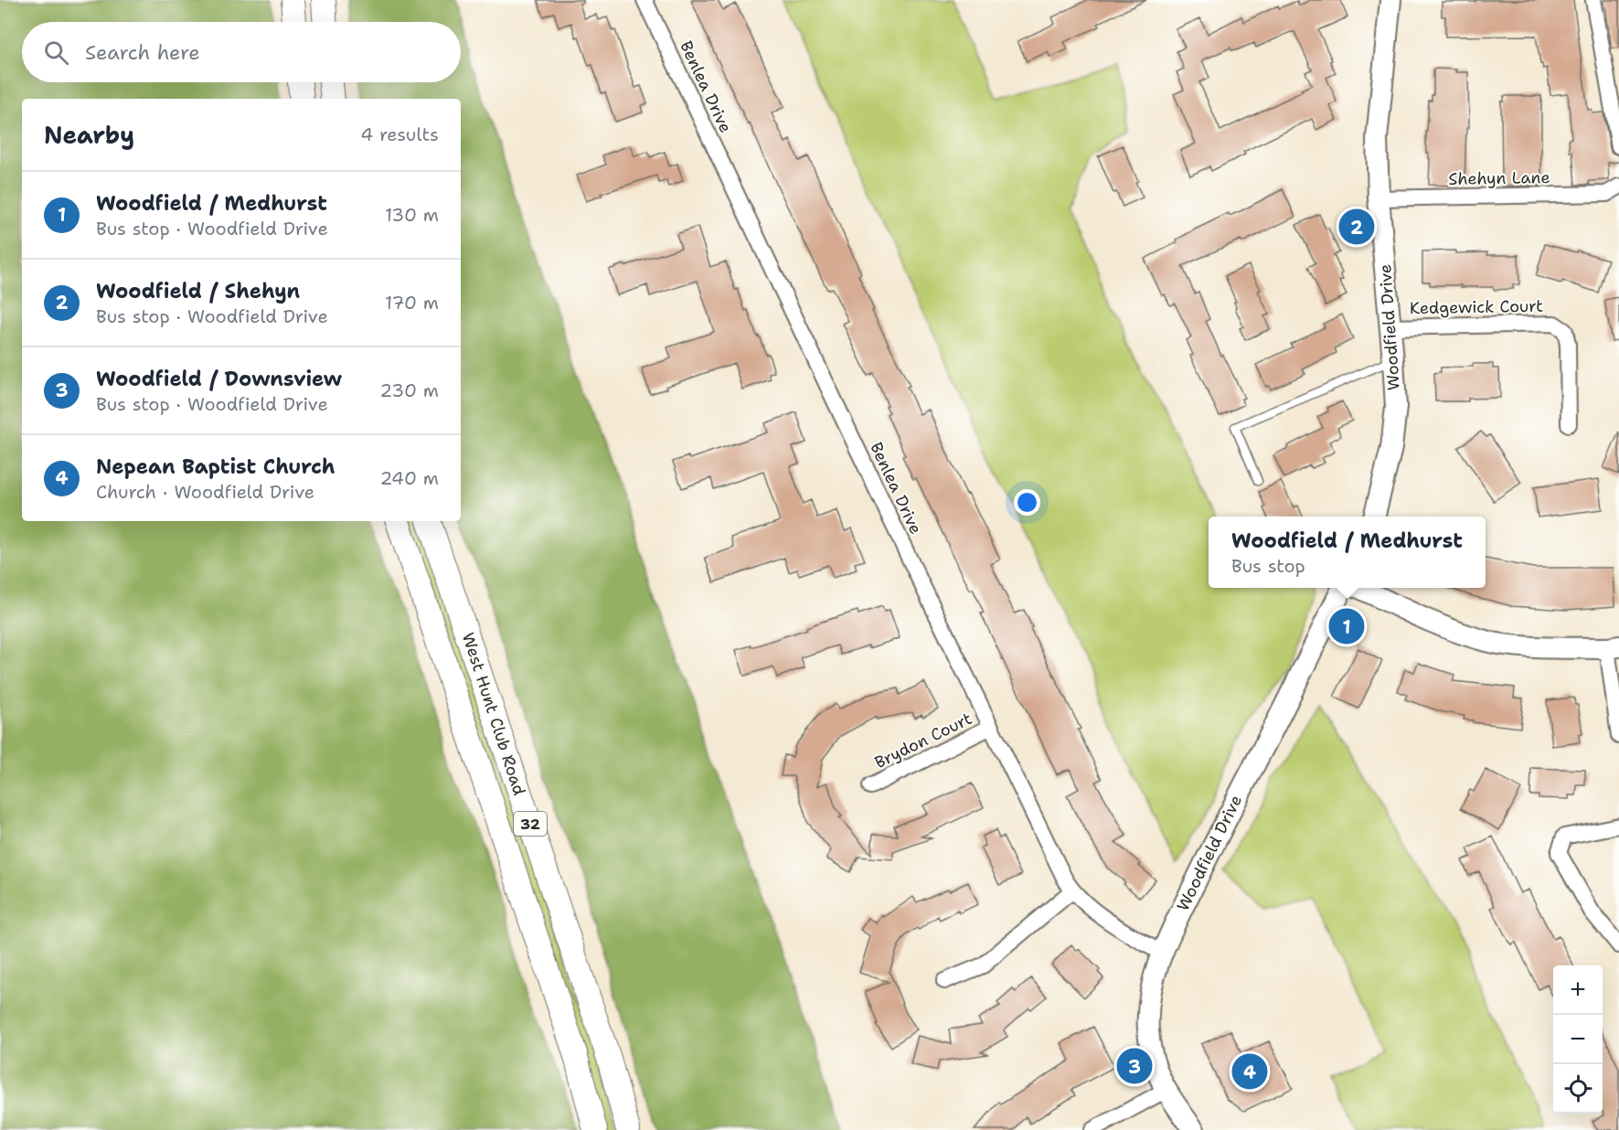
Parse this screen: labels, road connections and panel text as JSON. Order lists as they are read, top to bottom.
{
  "streets": {
    "main road": ["West Hunt Club Road", "32"],
    "street": [
      "Benlea Drive",
      "Shehyn Lane",
      "Kedgewick Court",
      "Woodfield Drive",
      "Brydon Court"
    ]
  },
  "crossings": [
    ["Benlea Drive", "Woodfield Drive"],
    ["Benlea Drive", "Brydon Court"],
    ["Shehyn Lane", "Woodfield Drive"],
    ["Kedgewick Court", "Woodfield Drive"]
  ],
  "page": {
    "search": "Search here",
    "heading": ["Nearby", "4 results"],
    "list": [
      {
        "mark": "1",
        "name": "Woodfield / Medhurst",
        "note": "Bus stop · Woodfield Drive",
        "value": "130 m"
      },
      {
        "mark": "2",
        "name": "Woodfield / Shehyn",
        "note": "Bus stop · Woodfield Drive",
        "value": "170 m"
      },
      {
        "mark": "3",
        "name": "Woodfield / Downsview",
        "note": "Bus stop · Woodfield Drive",
        "value": "230 m"
      },
      {
        "mark": "4",
        "name": "Nepean Baptist Church",
        "note": "Church · Woodfield Drive",
        "value": "240 m"
      }
    ],
    "pins": [
      "2",
      "1",
      "3",
      "4"
    ],
    "popup": ["Woodfield / Medhurst", "Bus stop"],
    "map_buttons": ["+", "−"]
  }
}
